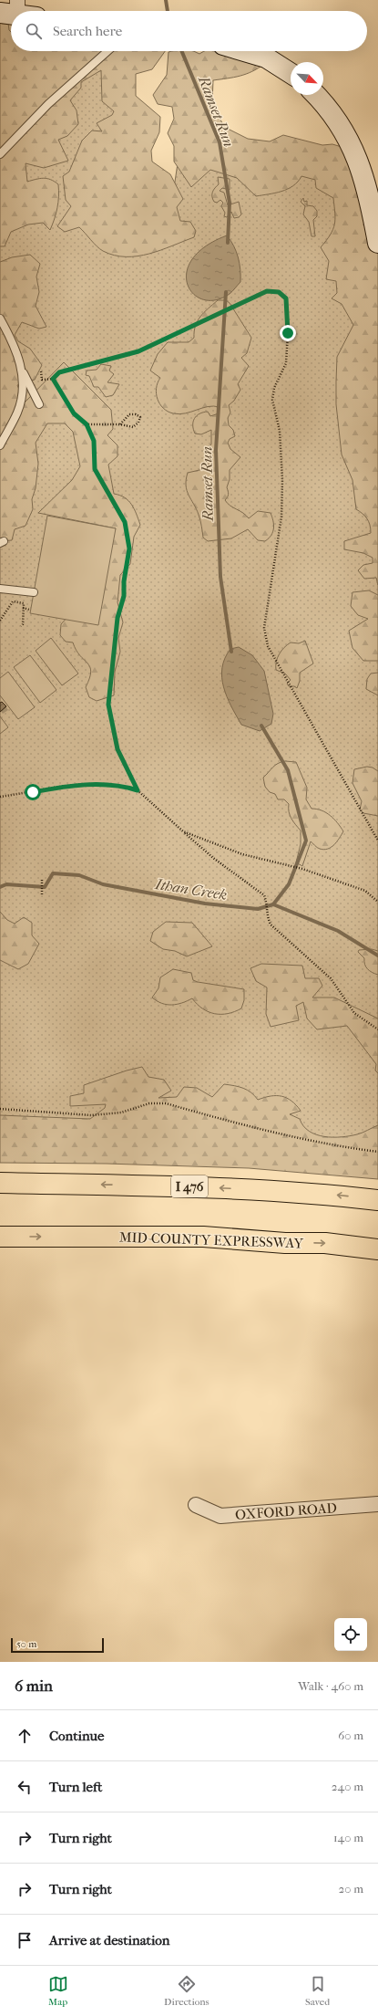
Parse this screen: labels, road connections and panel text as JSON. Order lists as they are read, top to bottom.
{
  "streets": {
    "highway": ["I 476", "MID-COUNTY EXPRESSWAY"],
    "street": ["OXFORD ROAD"]
  },
  "water": ["Ramset Run", "Ithan Creek"],
  "scale_bar": "50 m",
  "north": "bottom right",
  "page": {
    "search": "Search here",
    "scale": "50 m",
    "heading": ["6 min", "Walk · 460 m"],
    "list": [
      ["Continue", "60 m"],
      ["Turn left", "240 m"],
      ["Turn right", "140 m"],
      ["Turn right", "20 m"],
      "Arrive at destination"
    ],
    "nav": ["Map", "Directions", "Saved"]
  }
}
